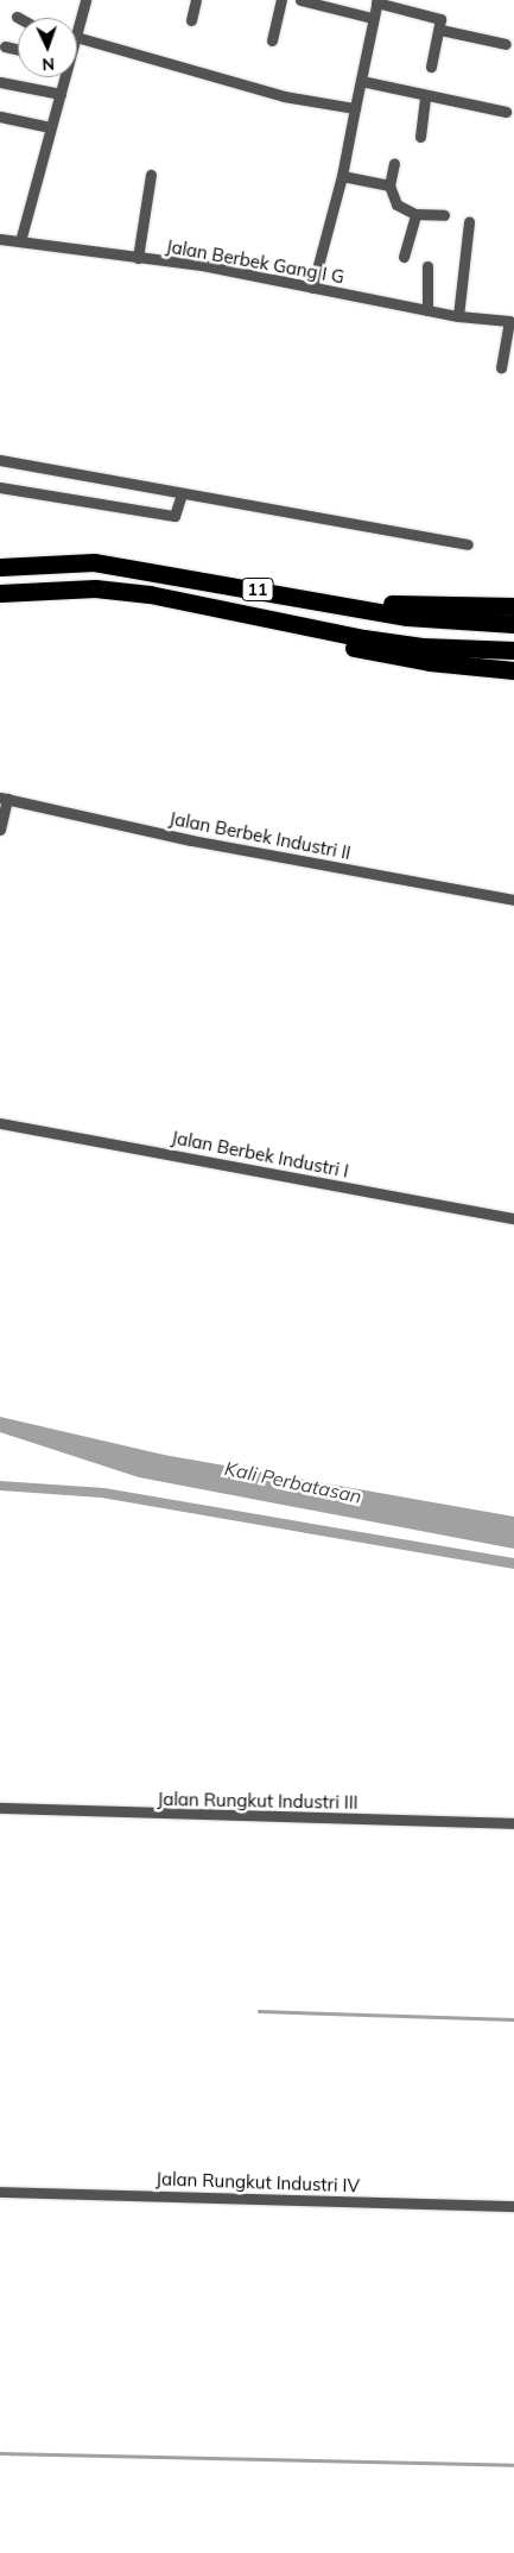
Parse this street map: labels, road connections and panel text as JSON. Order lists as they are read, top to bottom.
{
  "streets": {
    "highway": ["11"],
    "street": [
      "Jalan Berbek Gang I G",
      "Jalan Berbek Industri II",
      "Jalan Berbek Industri I",
      "Jalan Rungkut Industri III",
      "Jalan Rungkut Industri IV"
    ]
  },
  "water": ["Kali Perbatasan"],
  "north": "bottom"
}
